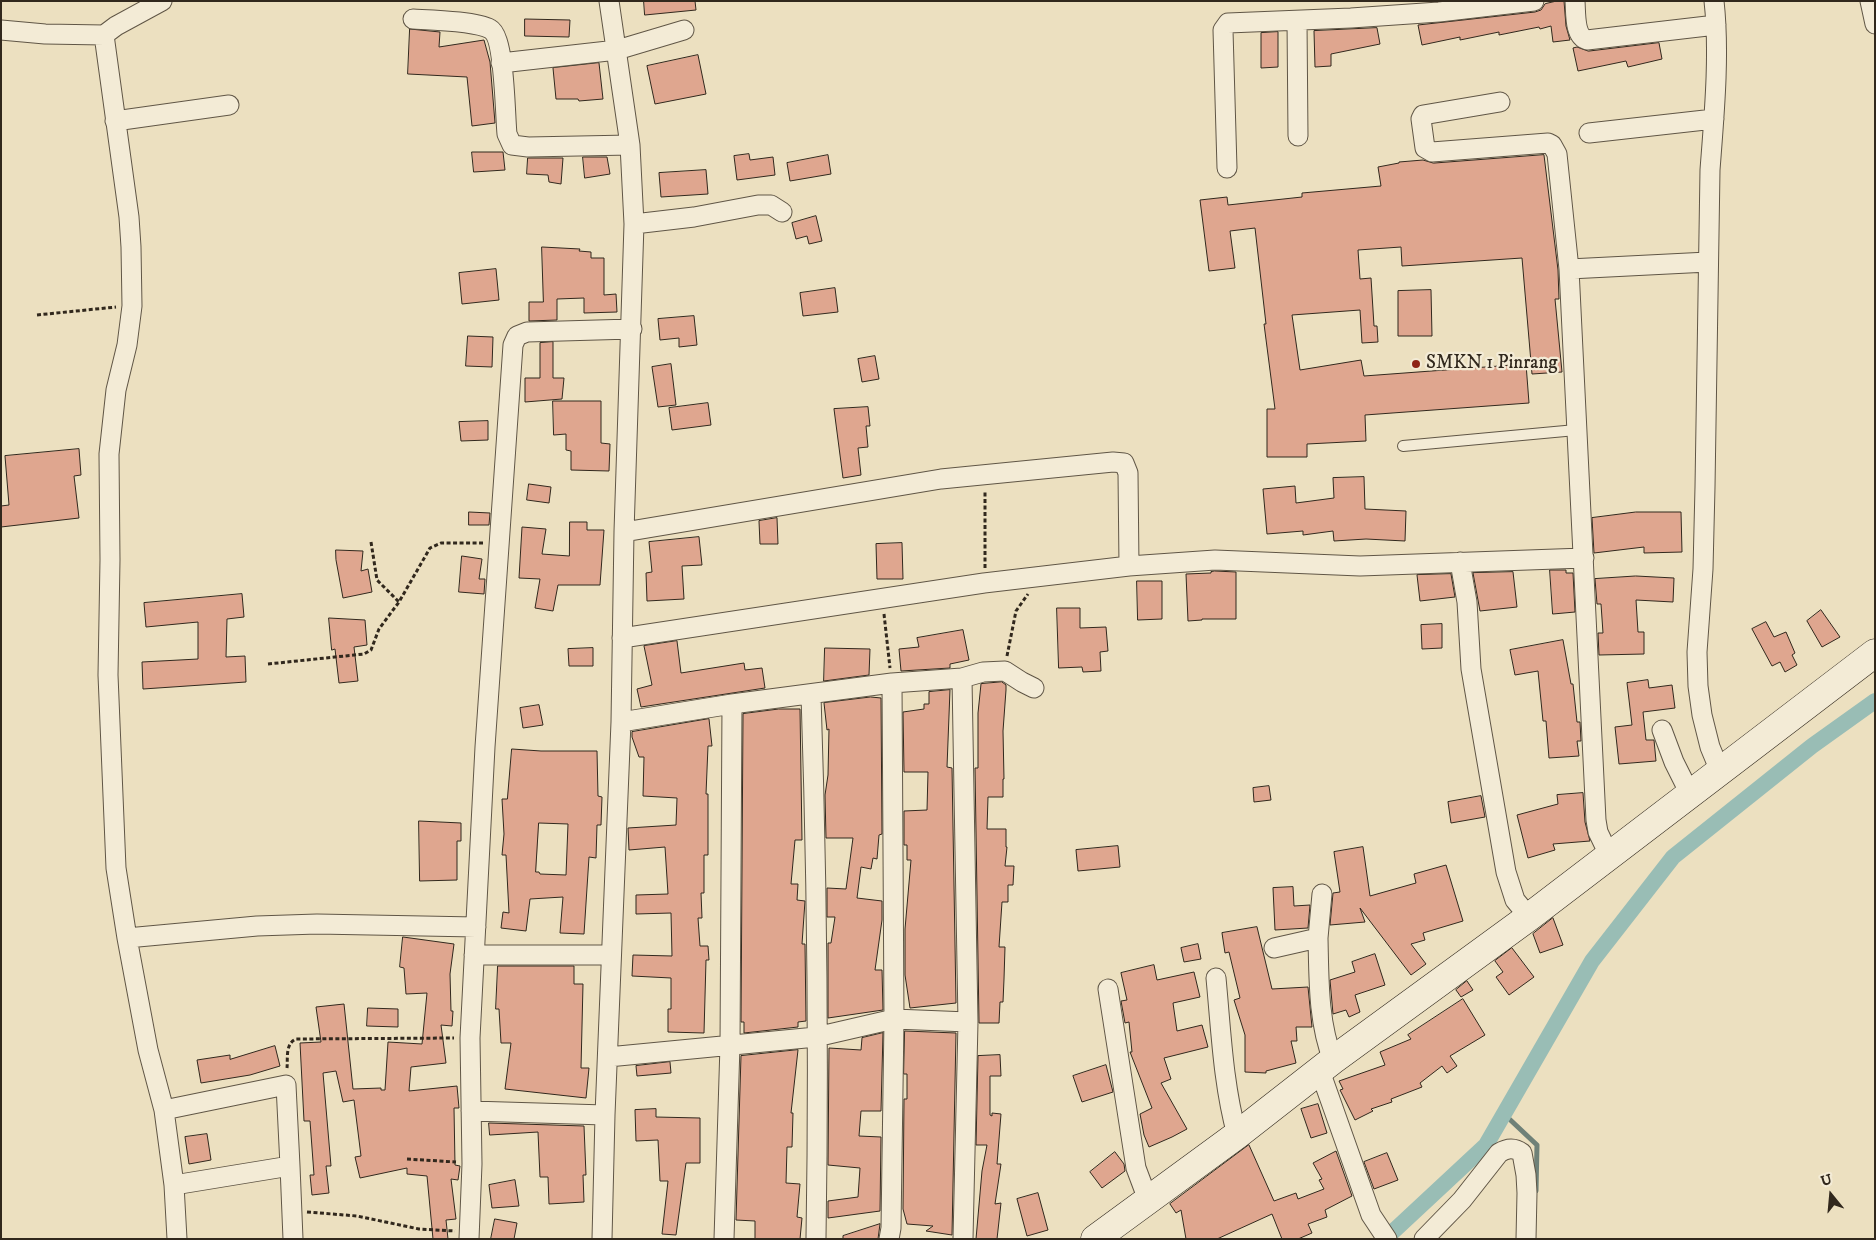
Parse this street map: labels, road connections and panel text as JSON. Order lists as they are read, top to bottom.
{
  "places": ["SMKN 1 Pinrang"],
  "north": "top"
}
